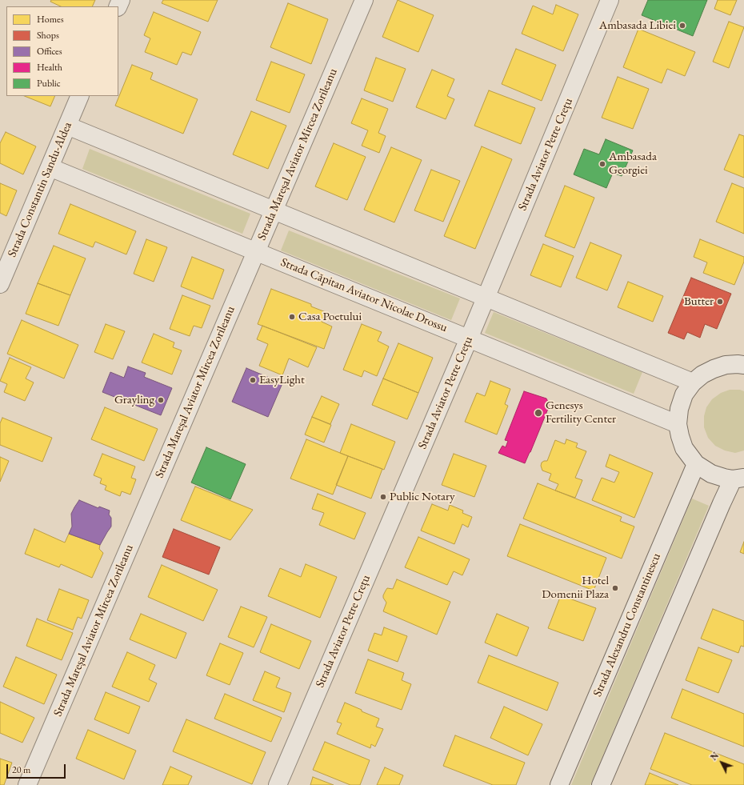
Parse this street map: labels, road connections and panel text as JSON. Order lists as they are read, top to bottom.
{
  "streets": {
    "street": [
      "Strada Mareșal Aviator Mircea Zorileanu",
      "Strada Aviator Petre Crețu",
      "Strada Constantin Sandu-Aldea",
      "Strada Căpitan Aviator Nicolae Drossu",
      "Strada Alexandru Constantinescu"
    ]
  },
  "crossings": [
    ["Strada Mareșal Aviator Mircea Zorileanu", "Strada Căpitan Aviator Nicolae Drossu"],
    ["Strada Aviator Petre Crețu", "Strada Căpitan Aviator Nicolae Drossu"],
    ["Strada Constantin Sandu-Aldea", "Strada Căpitan Aviator Nicolae Drossu"]
  ],
  "places": [
    "Ambasada Libiei",
    "Ambasada Georgiei",
    "Butter",
    "Casa Poetului",
    "EasyLight",
    "Grayling",
    "Genesys Fertility Center",
    "Public Notary",
    "Hotel Domenii Plaza"
  ],
  "legend": [
    "Homes",
    "Shops",
    "Offices",
    "Health",
    "Public"
  ],
  "scale_bar": "20 m",
  "north": "top left"
}
